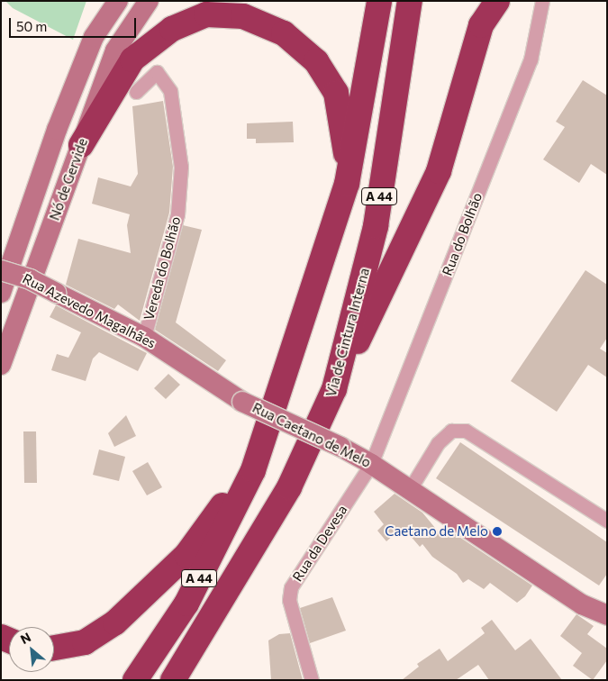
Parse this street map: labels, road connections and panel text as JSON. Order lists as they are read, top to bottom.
{
  "streets": {
    "highway": ["A 44", "Via de Cintura Interna"],
    "main road": ["Nó de Gervide", "Rua Azevedo Magalhães", "Rua Caetano de Melo"],
    "street": ["Rua do Bolhão", "Vereda do Bolhão", "Rua da Devesa"]
  },
  "crossings": [
    ["Rua do Bolhão", "Rua Caetano de Melo"],
    ["Rua do Bolhão", "Rua da Devesa"],
    ["Vereda do Bolhão", "Rua Azevedo Magalhães"],
    ["Rua Azevedo Magalhães", "Rua Caetano de Melo"],
    ["Rua Caetano de Melo", "Rua da Devesa"]
  ],
  "places": ["Caetano de Melo"],
  "scale_bar": "50 m",
  "north": "top left"
}
